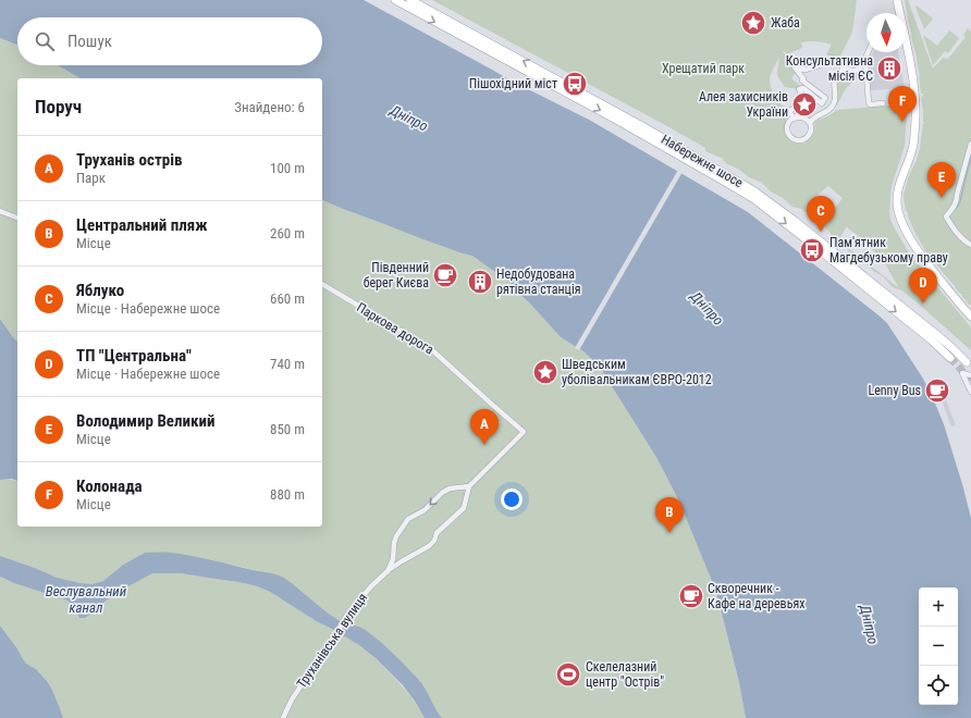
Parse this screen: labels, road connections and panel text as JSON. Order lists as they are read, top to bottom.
{
  "streets": {
    "main road": ["Набережне шосе"],
    "street": ["Паркова дорога", "Труханівська вулиця"]
  },
  "crossings": [
    ["Паркова дорога", "Труханівська вулиця"]
  ],
  "water": ["Дніпро", "Веслувальний канал"],
  "parks": ["Хрещатий парк"],
  "places": {
    "place": ["Жаба", "Алея захисників України", "Шведським уболівальникам ЄВРО-2012"],
    "building": ["Консультативна місія ЄС", "Недобудована рятівна станція"],
    "bus stop": ["Пішохідний міст", "Пам'ятник Магдебузькому праву"],
    "cafe": ["Південний берег Києва", "Lenny Bus", "Скворечник - Кафе на деревьях"],
    "sports": ["Скелелазний центр \"Острів\""]
  },
  "north": "bottom",
  "page": {
    "search": "Пошук",
    "heading": ["Поруч", "Знайдено: 6"],
    "pins": [
      "F",
      "E",
      "C",
      "D",
      "A",
      "B"
    ],
    "list": [
      {
        "mark": "A",
        "name": "Труханів острів",
        "note": "Парк",
        "value": "100 m"
      },
      {
        "mark": "B",
        "name": "Центральний пляж",
        "note": "Місце",
        "value": "260 m"
      },
      {
        "mark": "C",
        "name": "Яблуко",
        "note": "Місце · Набережне шосе",
        "value": "660 m"
      },
      {
        "mark": "D",
        "name": "ТП \"Центральна\"",
        "note": "Місце · Набережне шосе",
        "value": "740 m"
      },
      {
        "mark": "E",
        "name": "Володимир Великий",
        "note": "Місце",
        "value": "850 m"
      },
      {
        "mark": "F",
        "name": "Колонада",
        "note": "Місце",
        "value": "880 m"
      }
    ],
    "map_buttons": ["+", "−"]
  }
}
